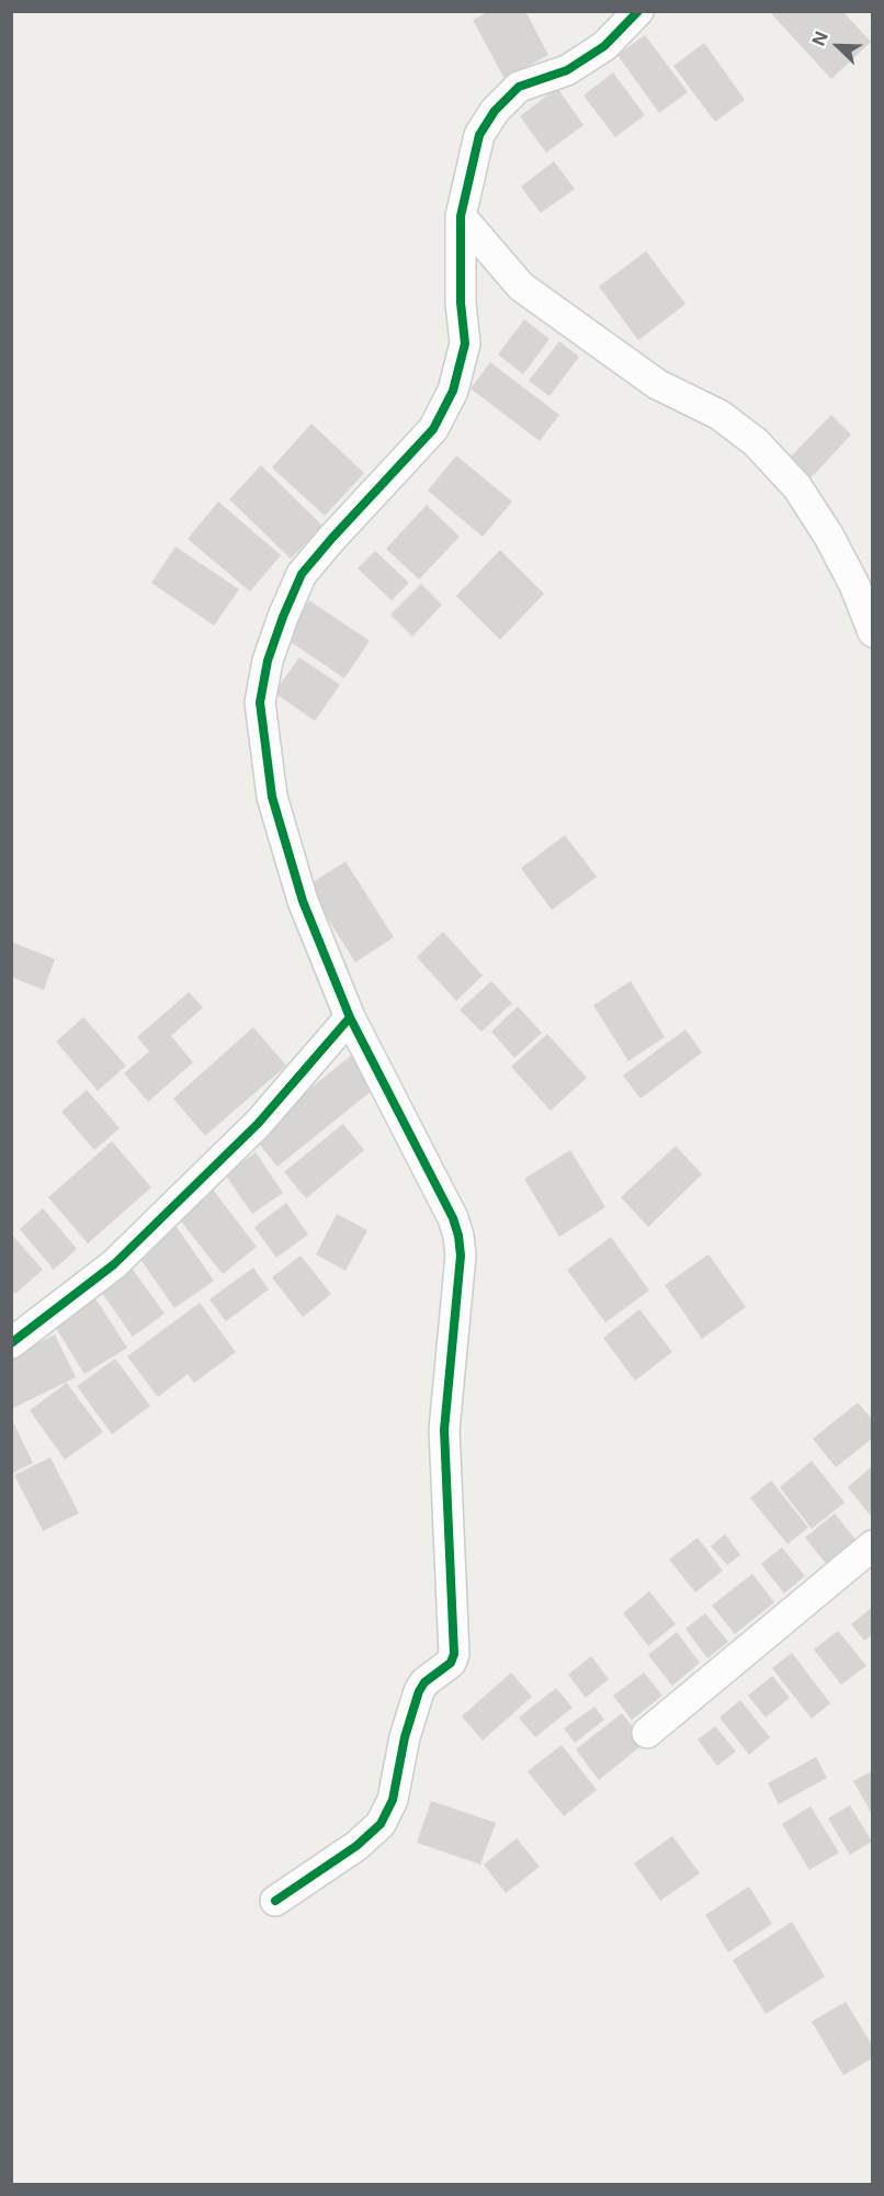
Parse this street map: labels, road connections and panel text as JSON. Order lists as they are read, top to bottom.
{
  "north": "top left"
}
